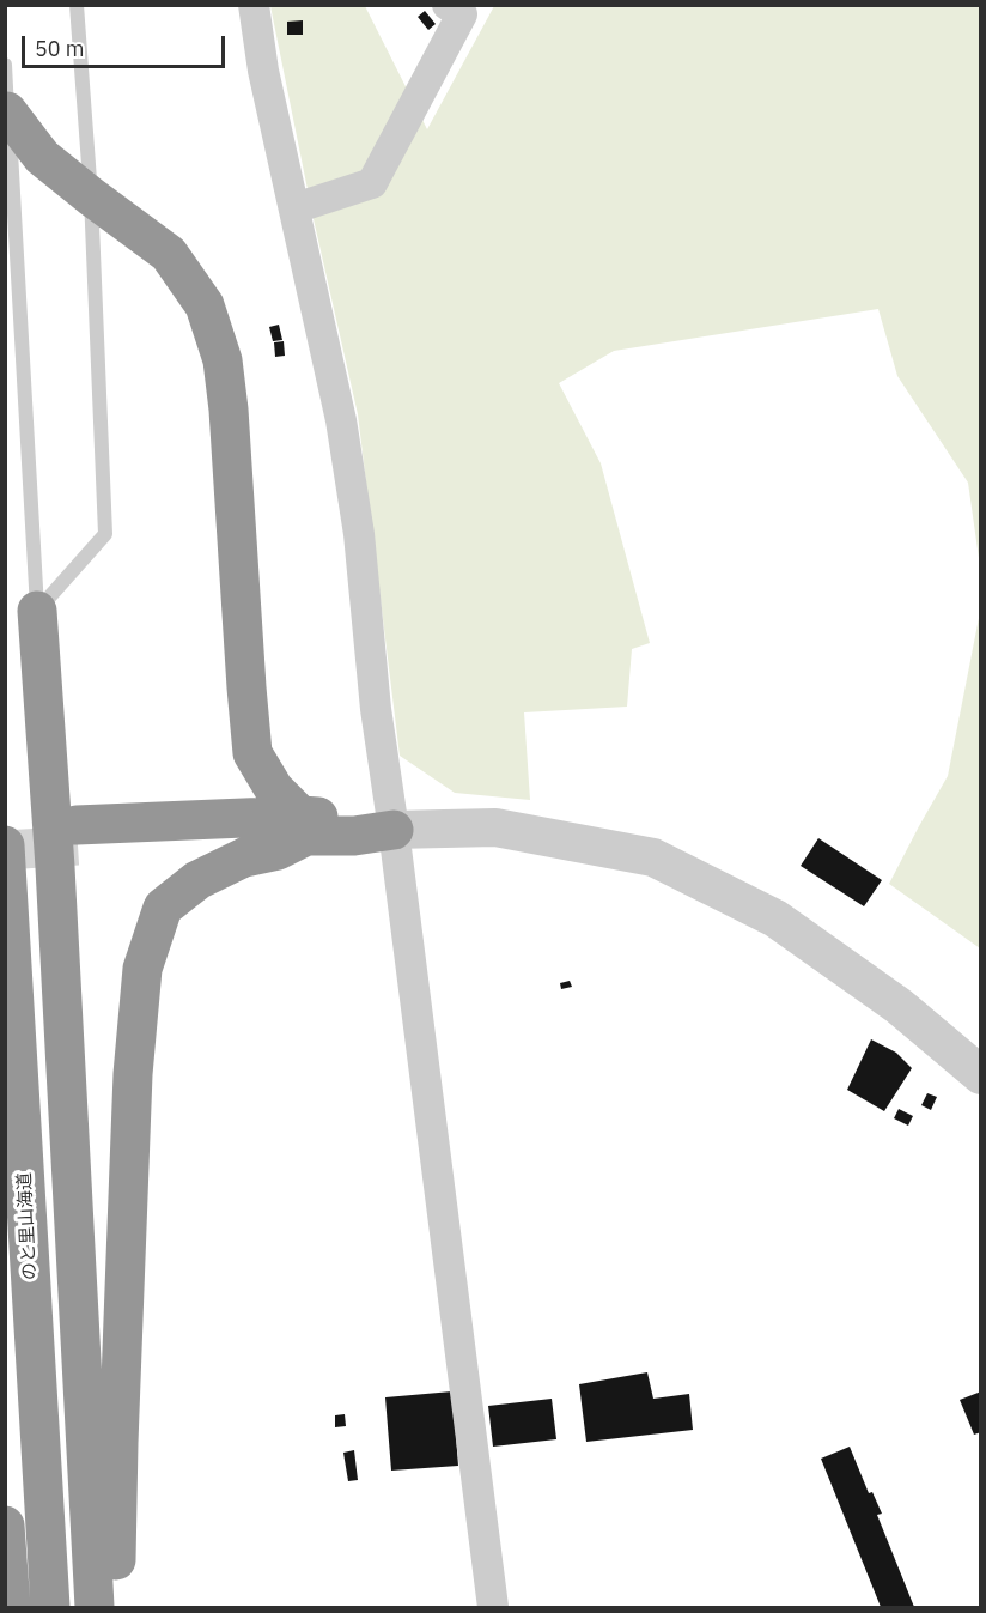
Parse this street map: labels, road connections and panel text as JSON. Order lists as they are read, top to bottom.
{
  "streets": {
    "highway": ["のと里山海道"]
  },
  "scale_bar": "50 m"
}
